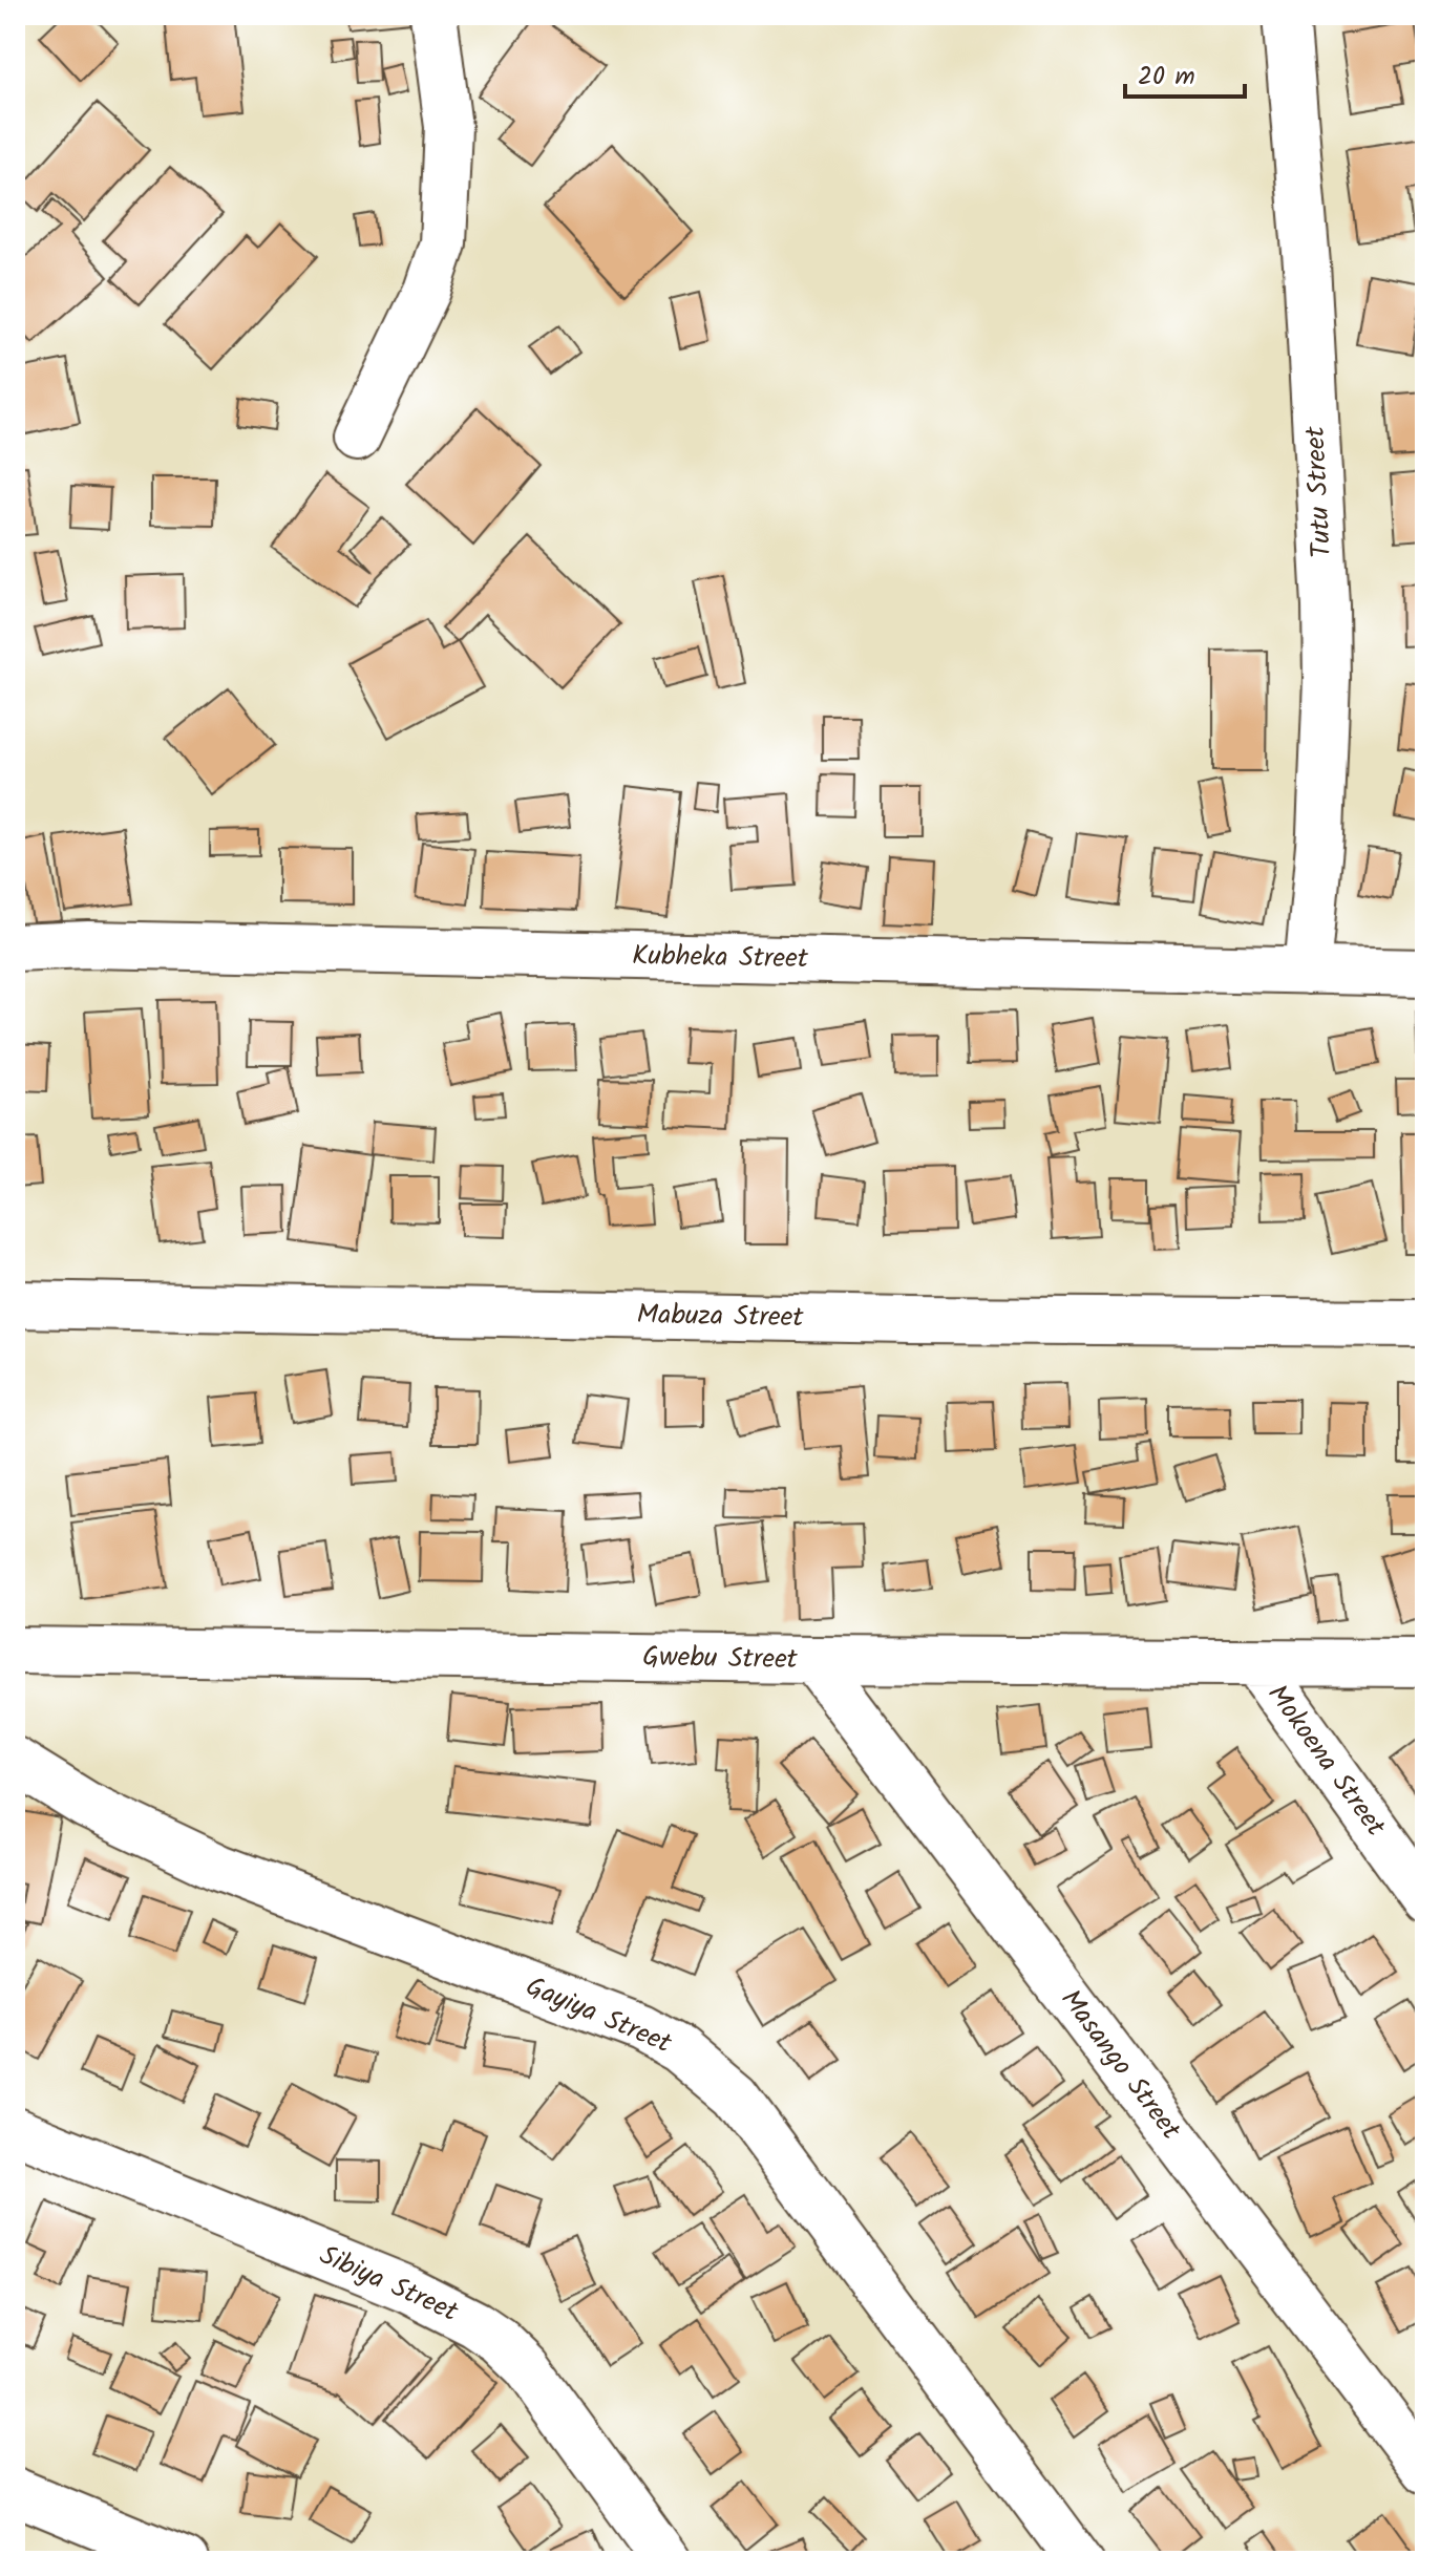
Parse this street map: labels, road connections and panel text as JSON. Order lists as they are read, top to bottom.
{
  "streets": {
    "street": [
      "Tutu Street",
      "Kubheka Street",
      "Mabuza Street",
      "Gwebu Street",
      "Mokoena Street",
      "Gayiya Street",
      "Masango Street",
      "Sibiya Street"
    ]
  },
  "crossings": [
    ["Tutu Street", "Kubheka Street"],
    ["Gwebu Street", "Mokoena Street"],
    ["Gwebu Street", "Masango Street"]
  ],
  "scale_bar": "20 m"
}
